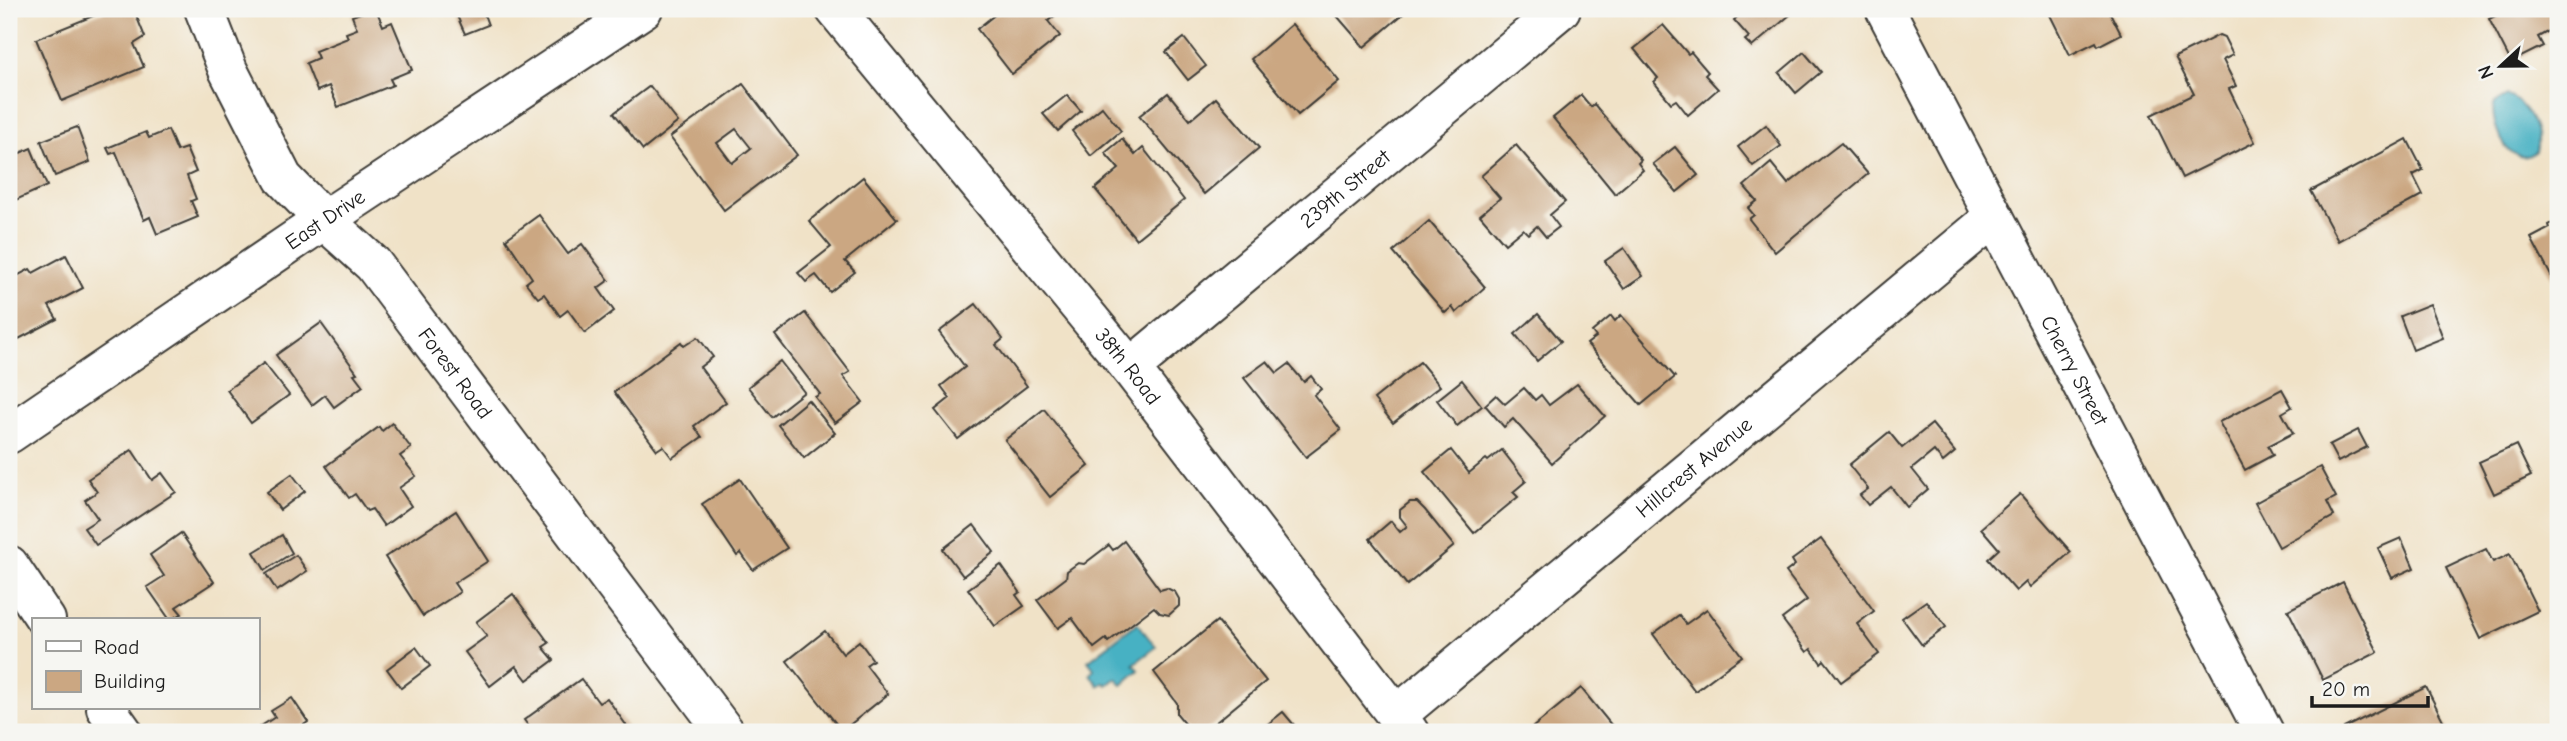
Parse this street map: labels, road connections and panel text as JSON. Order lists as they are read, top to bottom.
{
  "streets": {
    "street": [
      "239th Street",
      "East Drive",
      "38th Road",
      "Cherry Street",
      "Forest Road",
      "Hillcrest Avenue"
    ]
  },
  "crossings": [
    ["239th Street", "38th Road"],
    ["East Drive", "Forest Road"],
    ["38th Road", "Hillcrest Avenue"],
    ["Cherry Street", "Hillcrest Avenue"]
  ],
  "legend": ["Road", "Building"],
  "scale_bar": "20 m",
  "north": "left"
}
